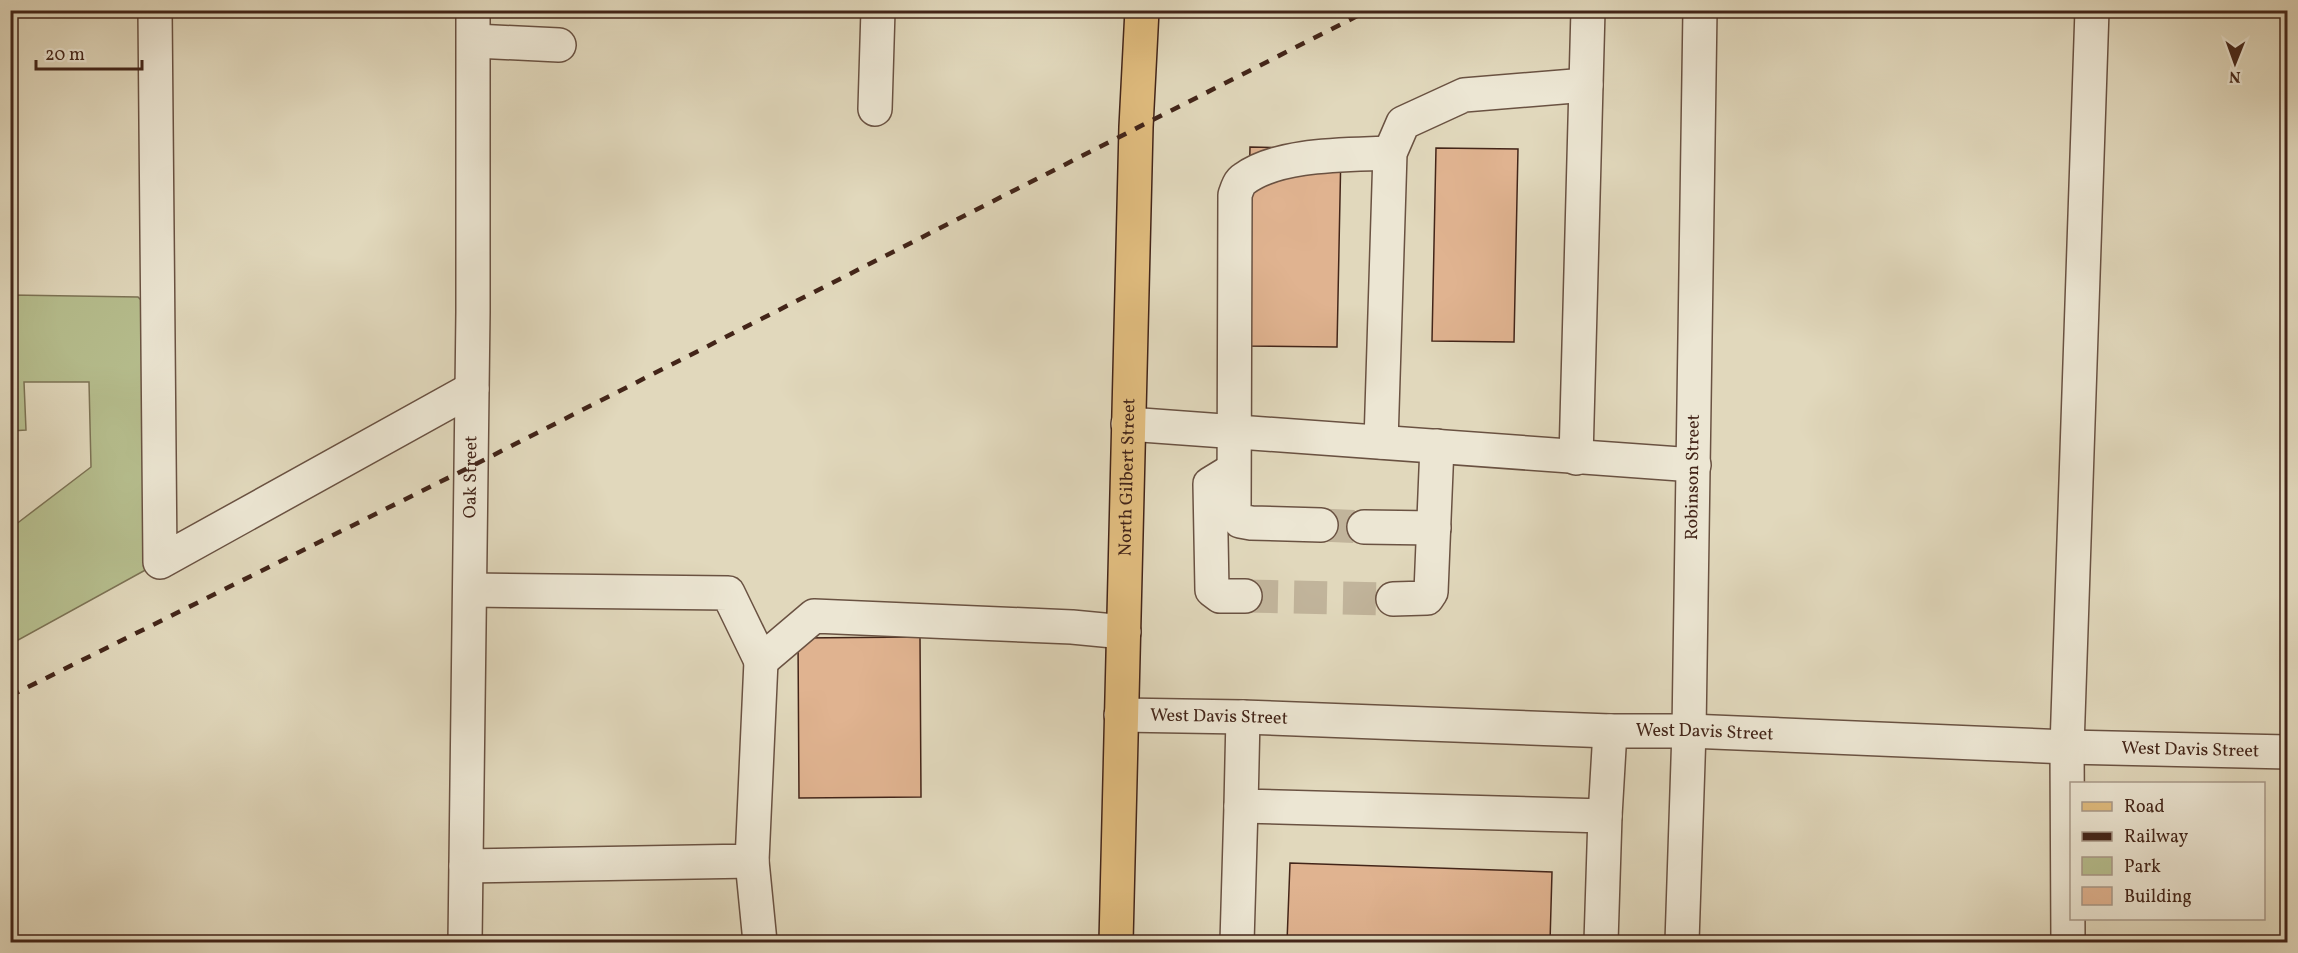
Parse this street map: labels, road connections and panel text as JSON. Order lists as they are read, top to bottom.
{
  "streets": {
    "main road": ["North Gilbert Street"],
    "street": ["Oak Street", "Robinson Street", "West Davis Street"]
  },
  "crossings": [
    ["North Gilbert Street", "West Davis Street"],
    ["Robinson Street", "West Davis Street"]
  ],
  "legend": [
    "Road",
    "Railway",
    "Park",
    "Building"
  ],
  "scale_bar": "20 m",
  "north": "bottom"
}
